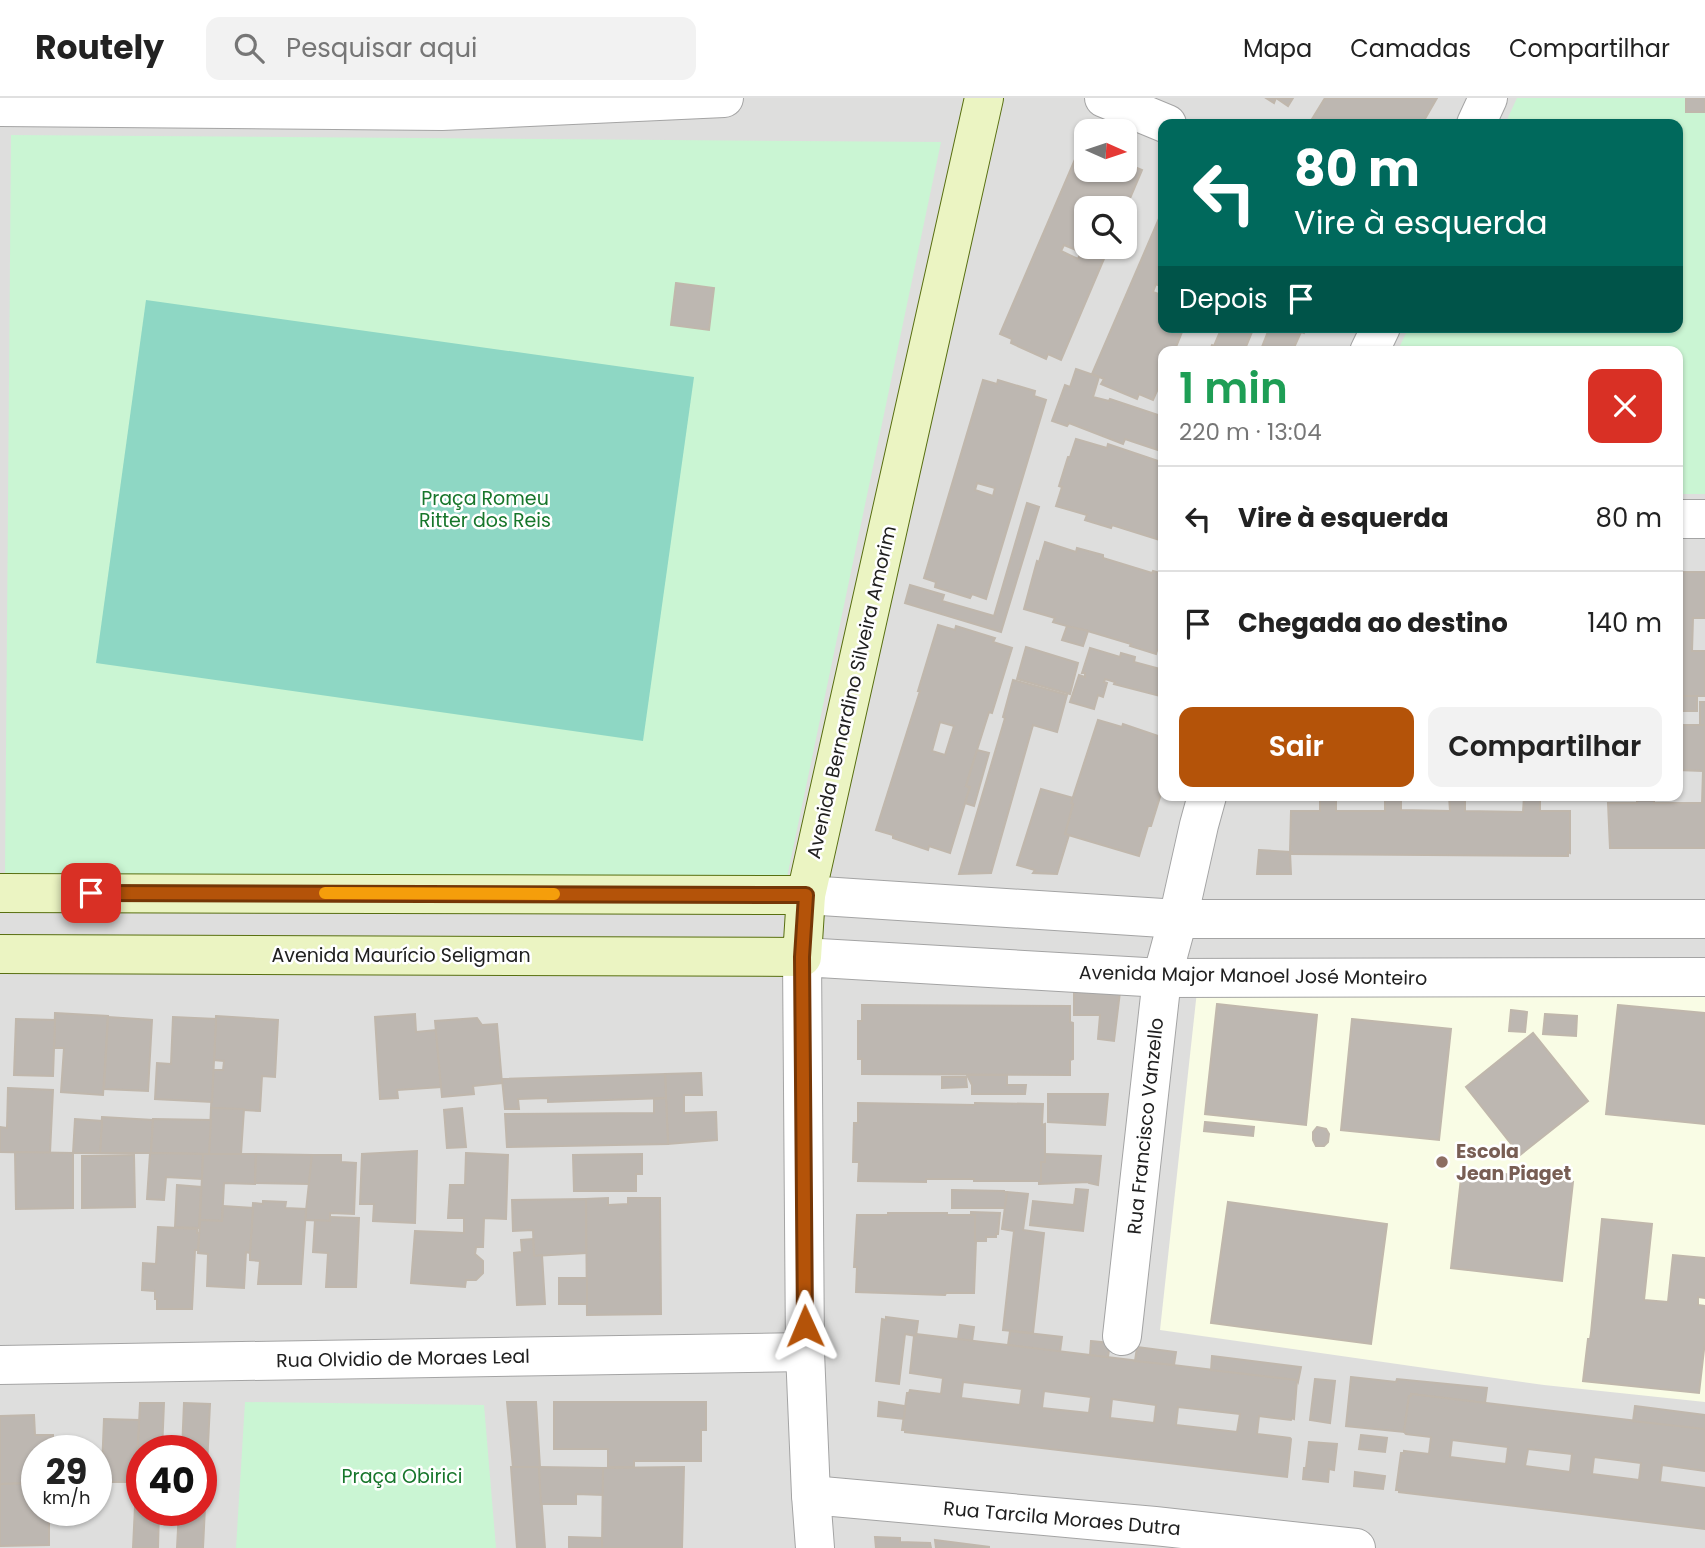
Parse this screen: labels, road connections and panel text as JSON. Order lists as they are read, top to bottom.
{
  "streets": {
    "main road": ["Avenida Bernardino Silveira Amorim", "Avenida Maurício Seligman"],
    "street": [
      "Avenida Major Manoel José Monteiro",
      "Rua Francisco Vanzello",
      "Rua Olvidio de Moraes Leal",
      "Rua Tarcila Moraes Dutra"
    ]
  },
  "crossings": [
    ["Avenida Bernardino Silveira Amorim", "Avenida Maurício Seligman"],
    ["Avenida Bernardino Silveira Amorim", "Avenida Major Manoel José Monteiro"],
    ["Avenida Bernardino Silveira Amorim", "Rua Olvidio de Moraes Leal"],
    ["Avenida Bernardino Silveira Amorim", "Rua Tarcila Moraes Dutra"],
    ["Avenida Maurício Seligman", "Avenida Major Manoel José Monteiro"],
    ["Avenida Major Manoel José Monteiro", "Rua Francisco Vanzello"]
  ],
  "parks": ["Praça Romeu Ritter dos Reis", "Praça Obirici"],
  "places": ["Escola Jean Piaget"],
  "north": "right",
  "page": {
    "header": "Routely",
    "search": "Pesquisar aqui",
    "nav": ["Mapa", "Camadas", "Compartilhar"],
    "turn": ["80 m", "Vire à esquerda"],
    "then": "Depois",
    "heading": ["1 min", "220 m · 13:04"],
    "list": [
      {
        "name": "Vire à esquerda",
        "value": "80 m"
      },
      {
        "name": "Chegada ao destino",
        "value": "140 m"
      }
    ],
    "buttons": ["Sair", "Compartilhar"],
    "speed": "29 km/h",
    "limit": "40"
  }
}
